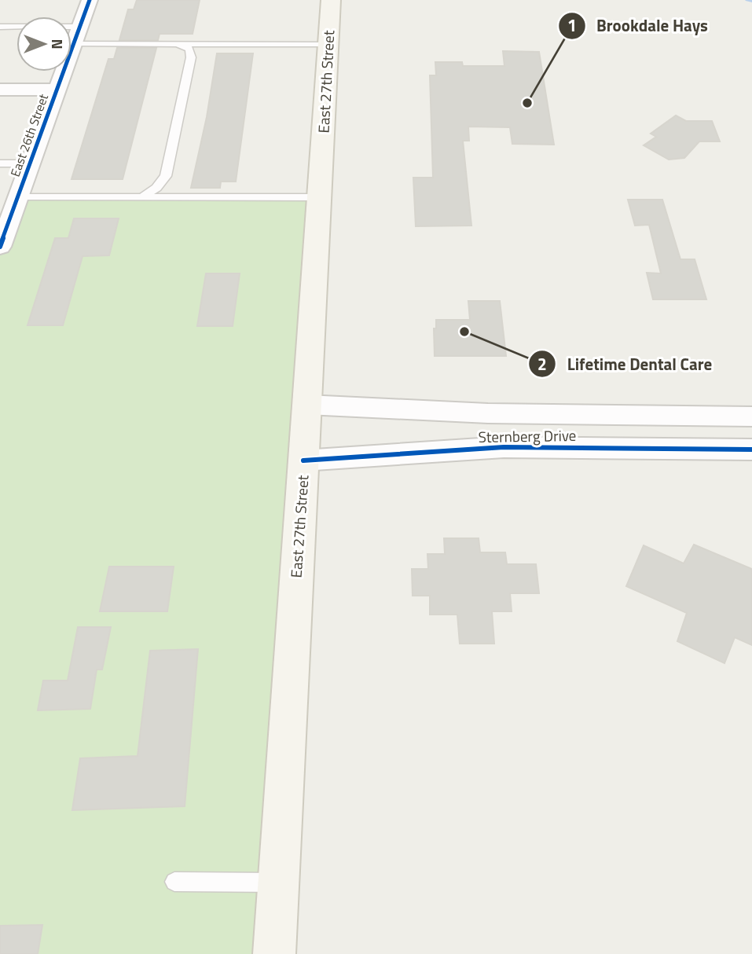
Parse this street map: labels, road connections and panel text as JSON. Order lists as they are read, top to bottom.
{
  "streets": {
    "main road": ["East 27th Street"],
    "street": ["East 26th Street", "Sternberg Drive"]
  },
  "crossings": [
    ["East 27th Street", "Sternberg Drive"]
  ],
  "places": ["Brookdale Hays", "Lifetime Dental Care"],
  "north": "right"
}
